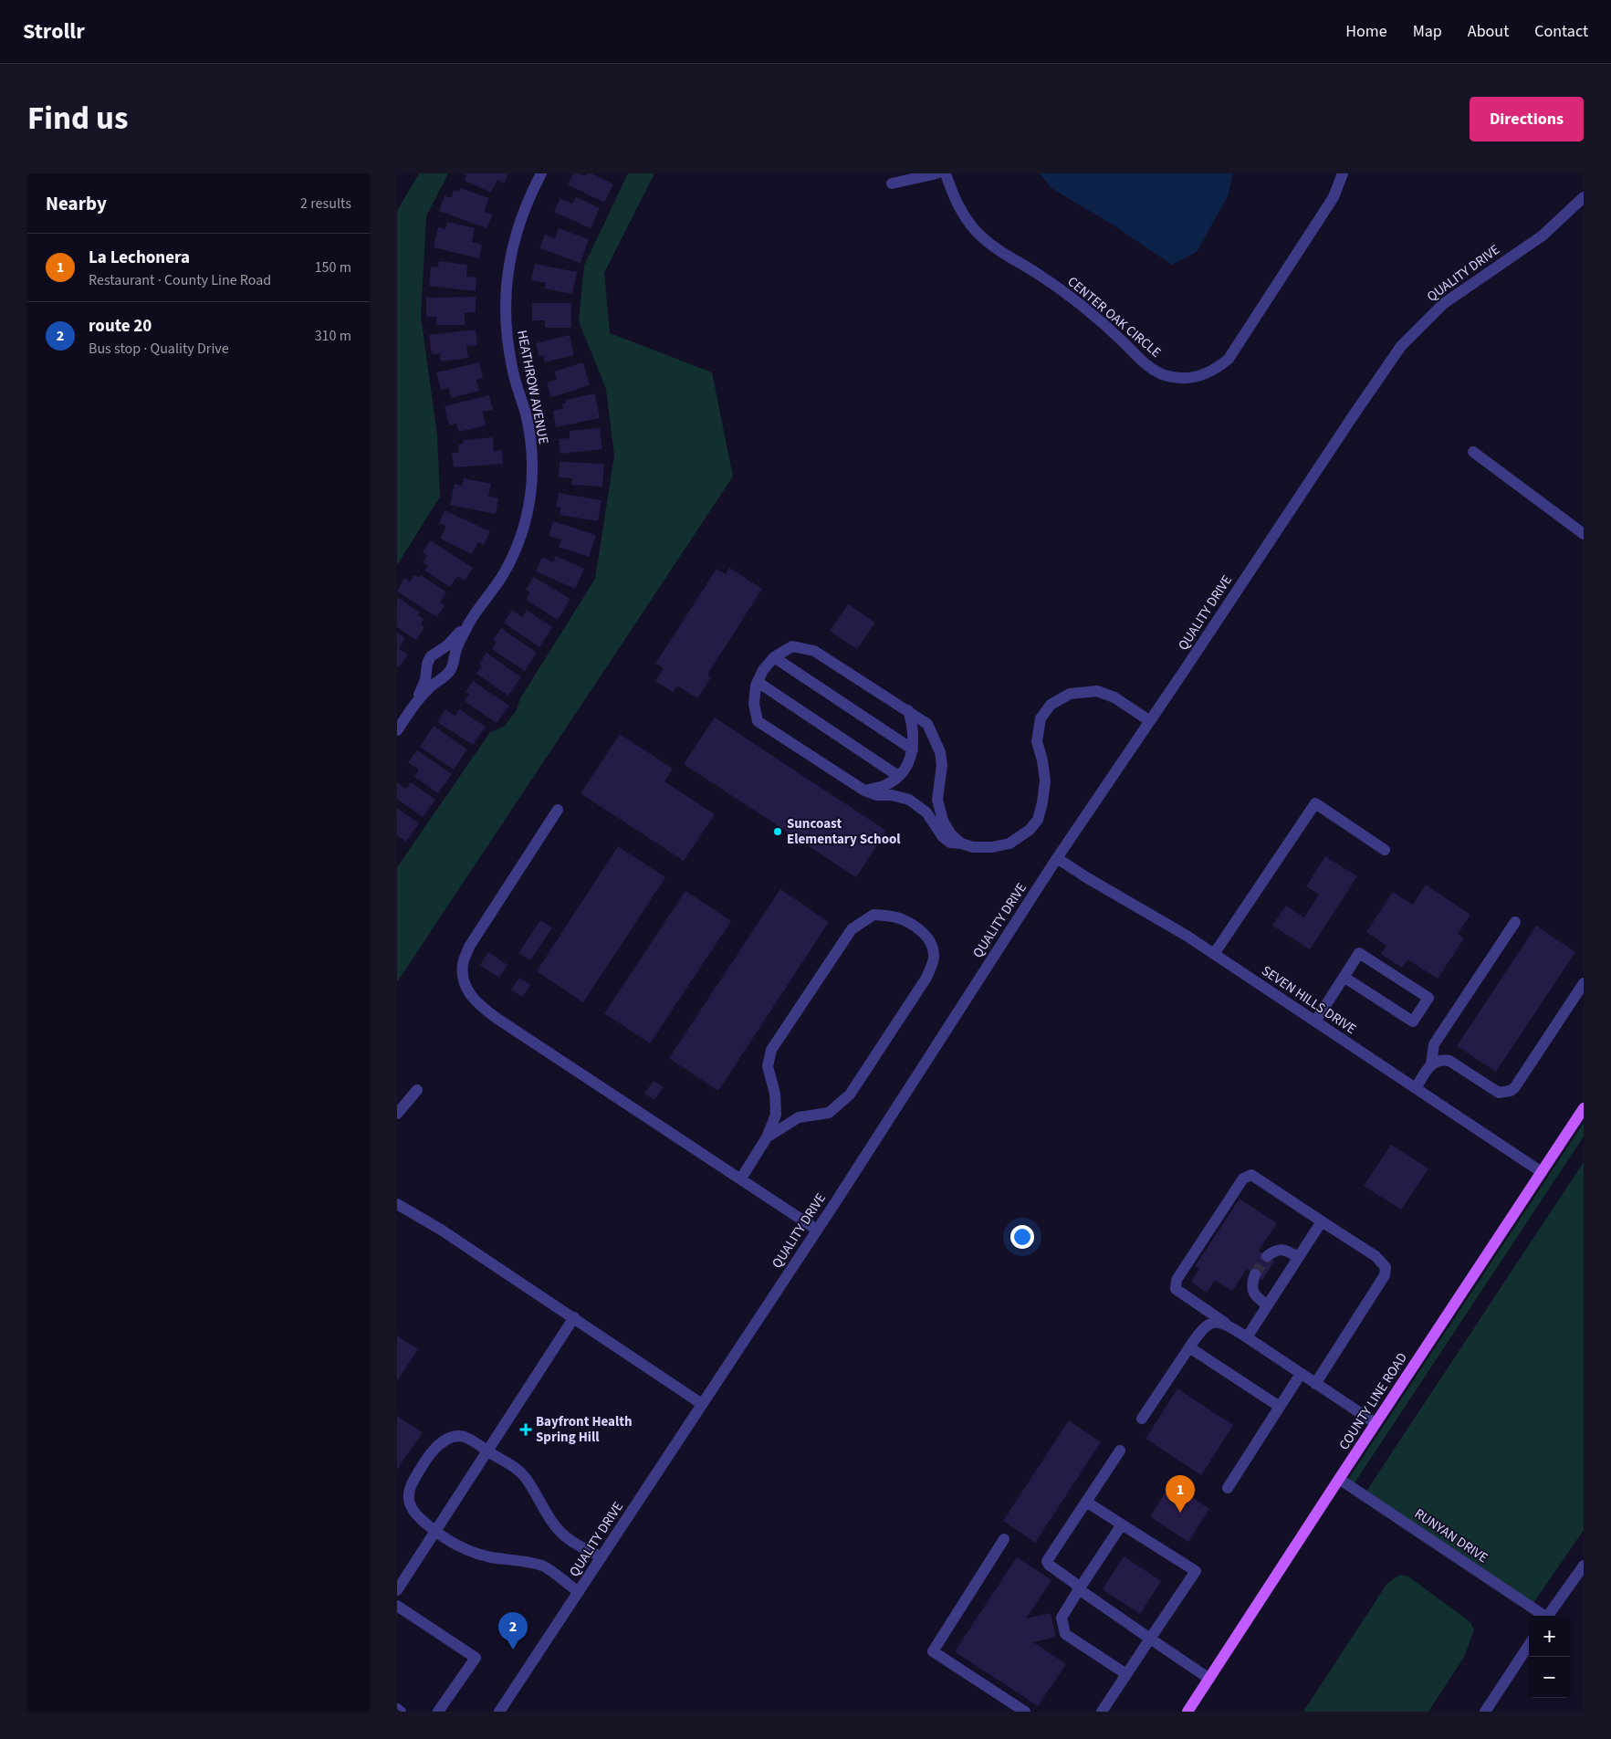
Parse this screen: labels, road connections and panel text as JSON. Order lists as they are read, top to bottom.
{
  "streets": {
    "main road": ["COUNTY LINE ROAD"],
    "street": [
      "QUALITY DRIVE",
      "CENTER OAK CIRCLE",
      "HEATHROW AVENUE",
      "SEVEN HILLS DRIVE",
      "RUNYAN DRIVE"
    ]
  },
  "crossings": [
    ["QUALITY DRIVE", "SEVEN HILLS DRIVE"],
    ["SEVEN HILLS DRIVE", "COUNTY LINE ROAD"],
    ["COUNTY LINE ROAD", "RUNYAN DRIVE"]
  ],
  "places": {
    "other": ["Suncoast Elementary School"],
    "health": ["Bayfront Health Spring Hill"]
  },
  "page": {
    "header": "Strollr",
    "nav": [
      "Home",
      "Map",
      "About",
      "Contact"
    ],
    "title": "Find us",
    "buttons": "Directions",
    "heading": ["Nearby", "2 results"],
    "list": [
      {
        "mark": "1",
        "name": "La Lechonera",
        "note": "Restaurant · County Line Road",
        "value": "150 m"
      },
      {
        "mark": "2",
        "name": "route 20",
        "note": "Bus stop · Quality Drive",
        "value": "310 m"
      }
    ],
    "pins": ["1", "2"],
    "map_buttons": ["+", "−"]
  }
}
